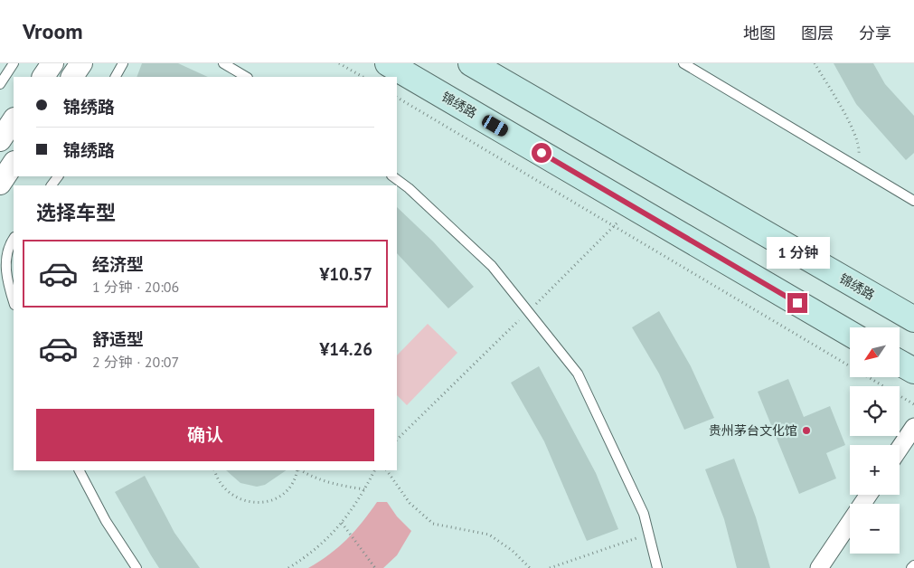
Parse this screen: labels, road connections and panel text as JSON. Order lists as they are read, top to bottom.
{
  "streets": {
    "main road": ["锦绣路"]
  },
  "places": ["贵州茅台文化馆"],
  "north": "bottom left",
  "page": {
    "header": "Vroom",
    "nav": ["地图", "图层", "分享"],
    "banner": ["锦绣路", "锦绣路"],
    "heading": "选择车型",
    "bubble": "1 分钟",
    "list": [
      {
        "name": "经济型",
        "note": "1 分钟 · 20:06",
        "value": "¥10.57"
      },
      {
        "name": "舒适型",
        "note": "2 分钟 · 20:07",
        "value": "¥14.26"
      }
    ],
    "map_buttons": ["+", "−"],
    "buttons": "确认"
  }
}
